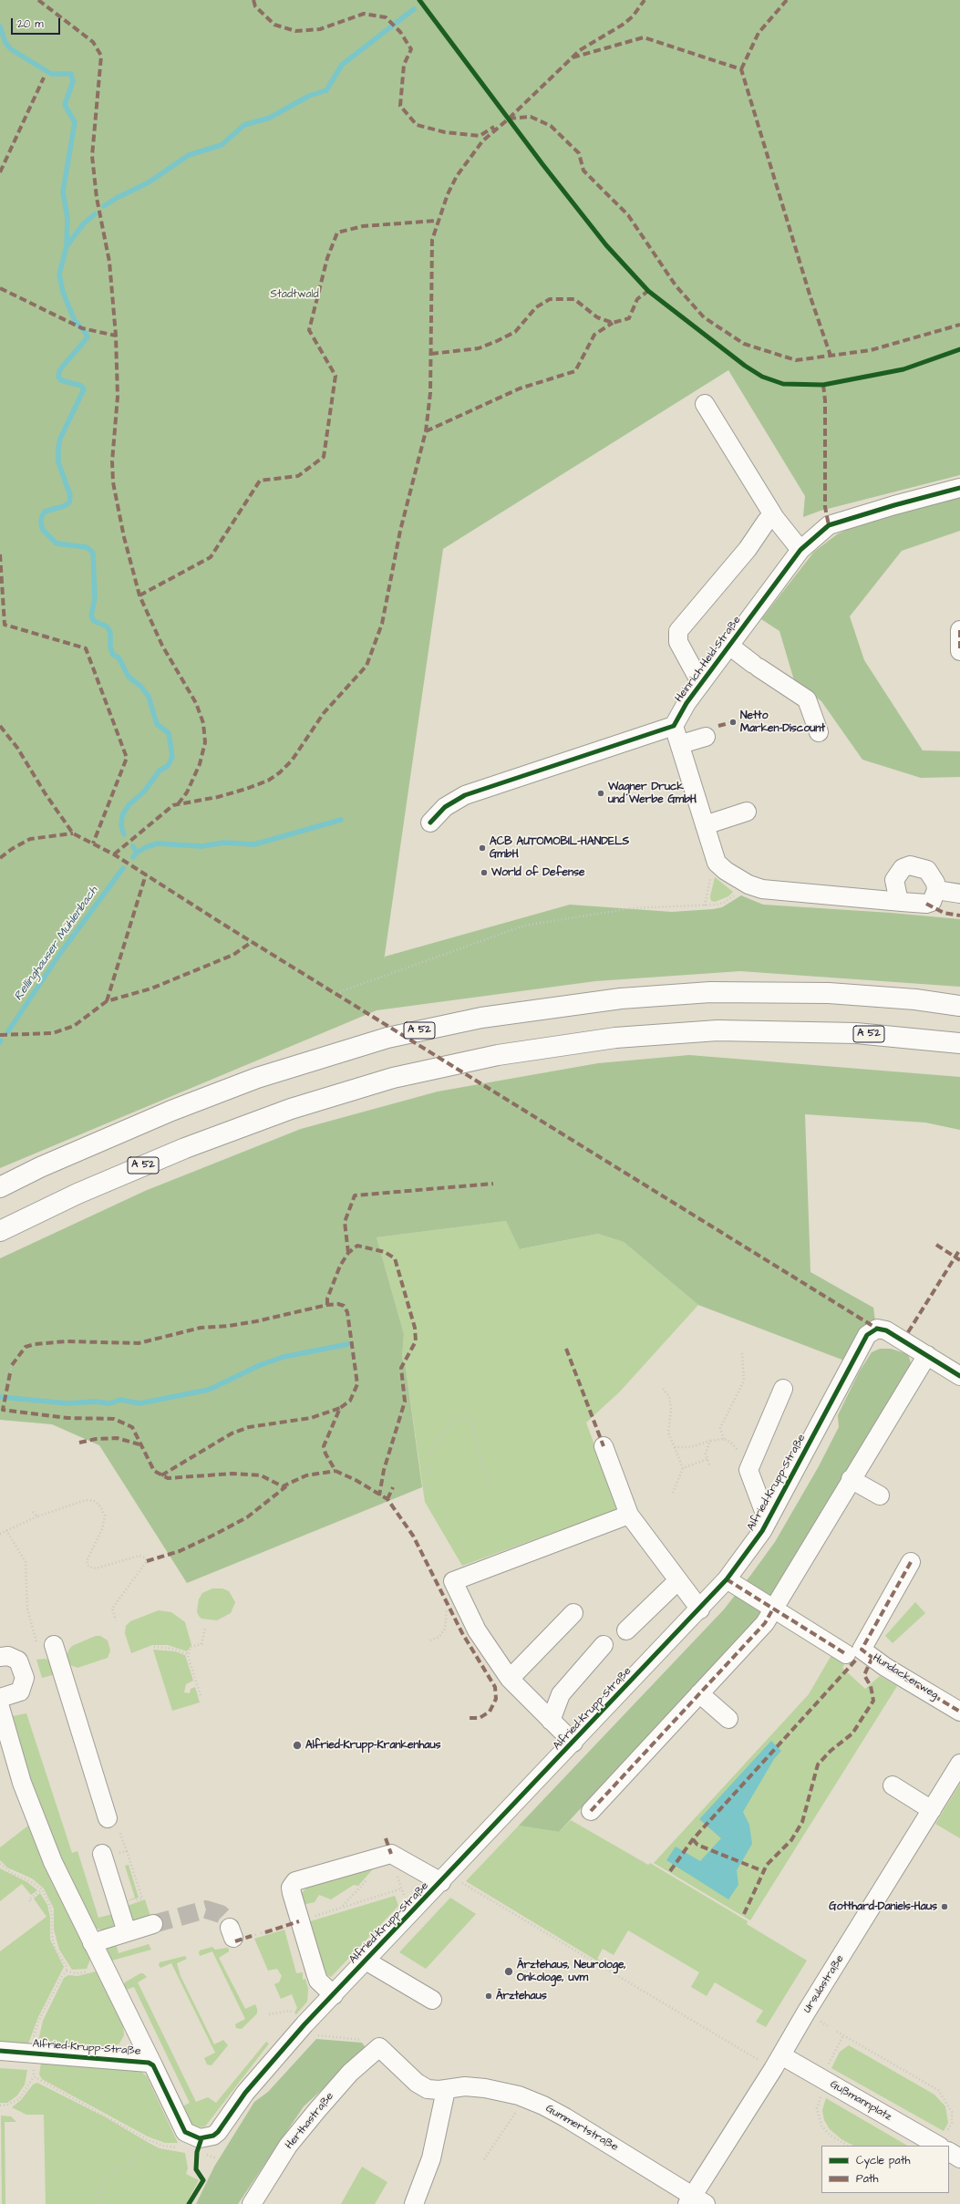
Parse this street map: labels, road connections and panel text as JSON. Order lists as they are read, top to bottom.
{
  "streets": {
    "highway": ["A 52"],
    "street": [
      "Heinrich-Held-Straße",
      "Alfried-Krupp-Straße",
      "Hundackerweg",
      "Ursulastraße",
      "Gußmannplatz",
      "Herthastraße",
      "Gummertstraße"
    ]
  },
  "crossings": [
    ["Ursulastraße", "Gußmannplatz"],
    ["Ursulastraße", "Gummertstraße"],
    ["Herthastraße", "Gummertstraße"]
  ],
  "water": ["Rellinghauser Mühlenbach"],
  "parks": ["Stadtwald"],
  "places": [
    "Netto Marken-Discount",
    "Wagner Druck und Werbe GmbH",
    "ACB AUTOMOBIL-HANDELS GmbH",
    "World of Defense",
    "Alfried-Krupp-Krankenhaus",
    "Gotthard-Daniels-Haus",
    "Ärztehaus, Neurologe, Onkologe, uvm",
    "Ärztehaus"
  ],
  "legend": ["Cycle path", "Path"],
  "scale_bar": "20 m"
}
